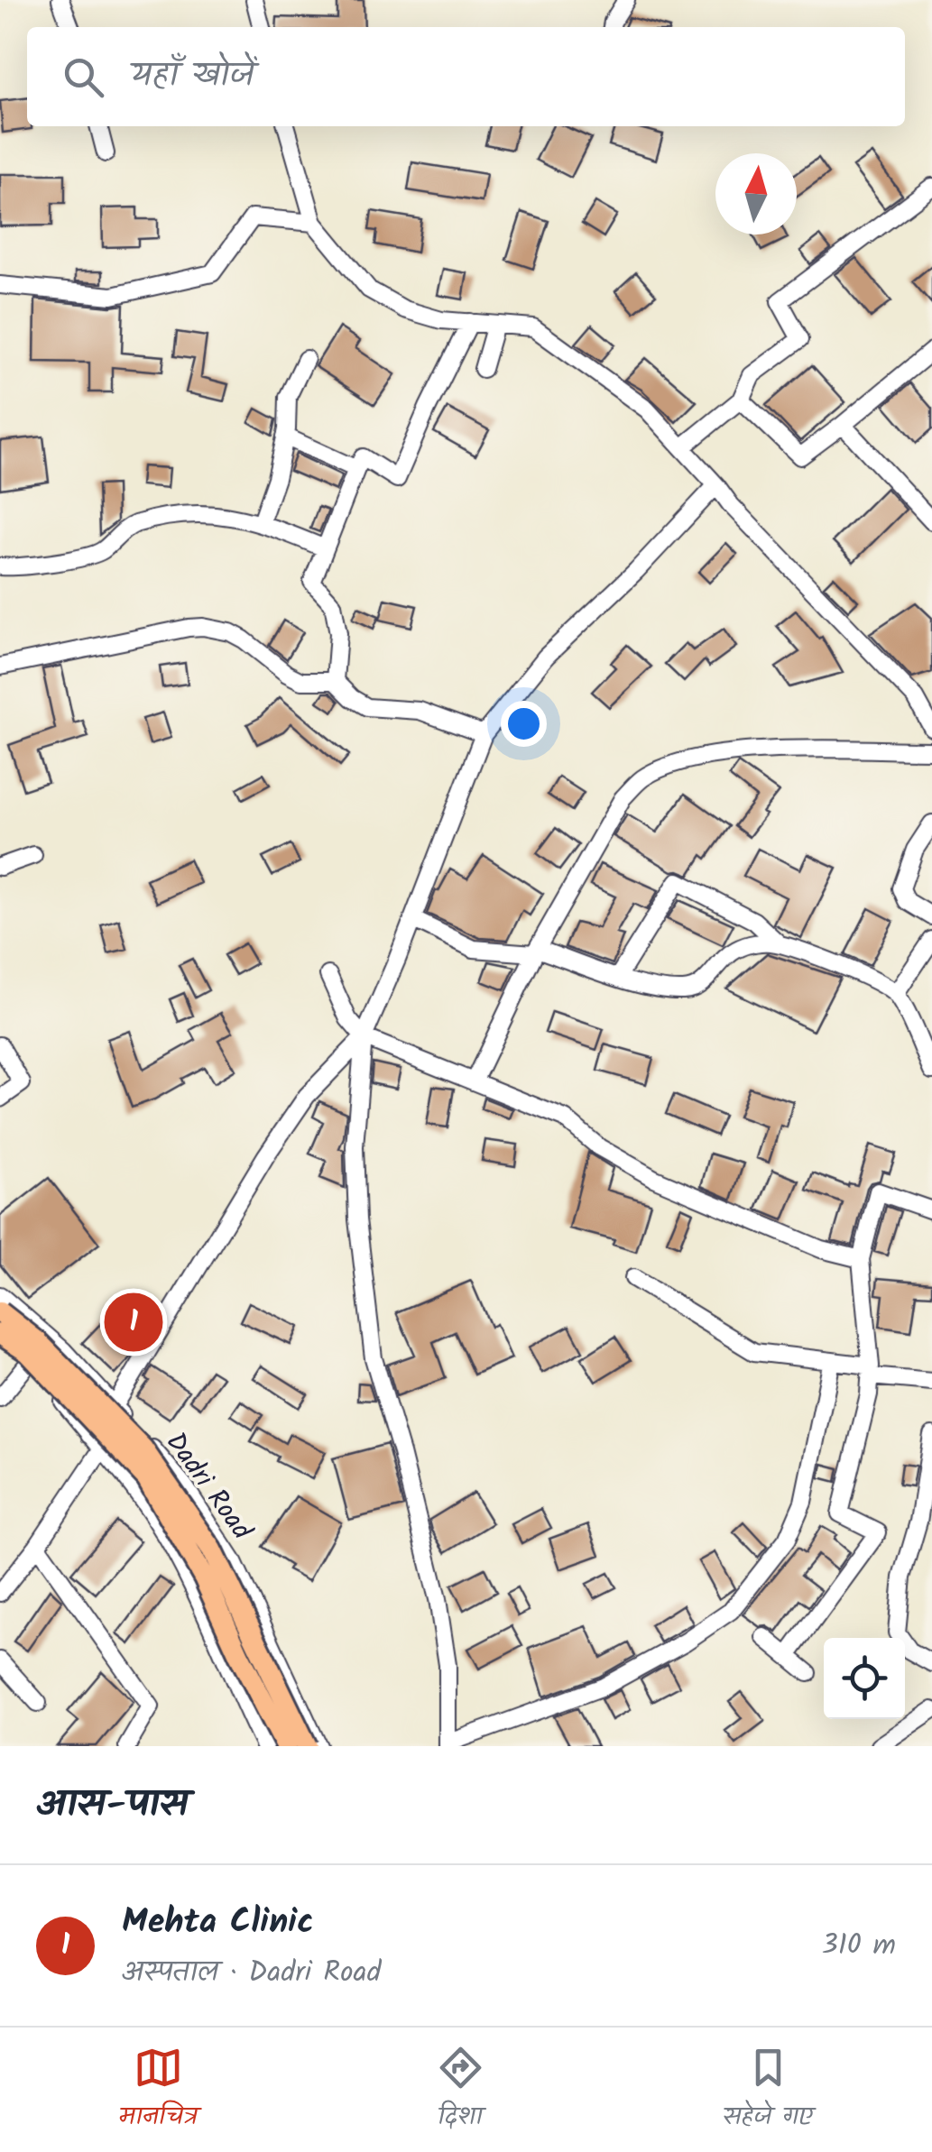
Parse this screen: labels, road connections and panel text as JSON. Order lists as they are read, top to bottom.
{
  "streets": {
    "street": ["Dadri Road"]
  },
  "north": "top",
  "page": {
    "search": "यहाँ खोजें",
    "pins": "1",
    "heading": "आस-पास",
    "list": [
      {
        "mark": "1",
        "name": "Mehta Clinic",
        "note": "अस्पताल · Dadri Road",
        "value": "310 m"
      }
    ],
    "nav": ["मानचित्र", "दिशा", "सहेजे गए"]
  }
}
